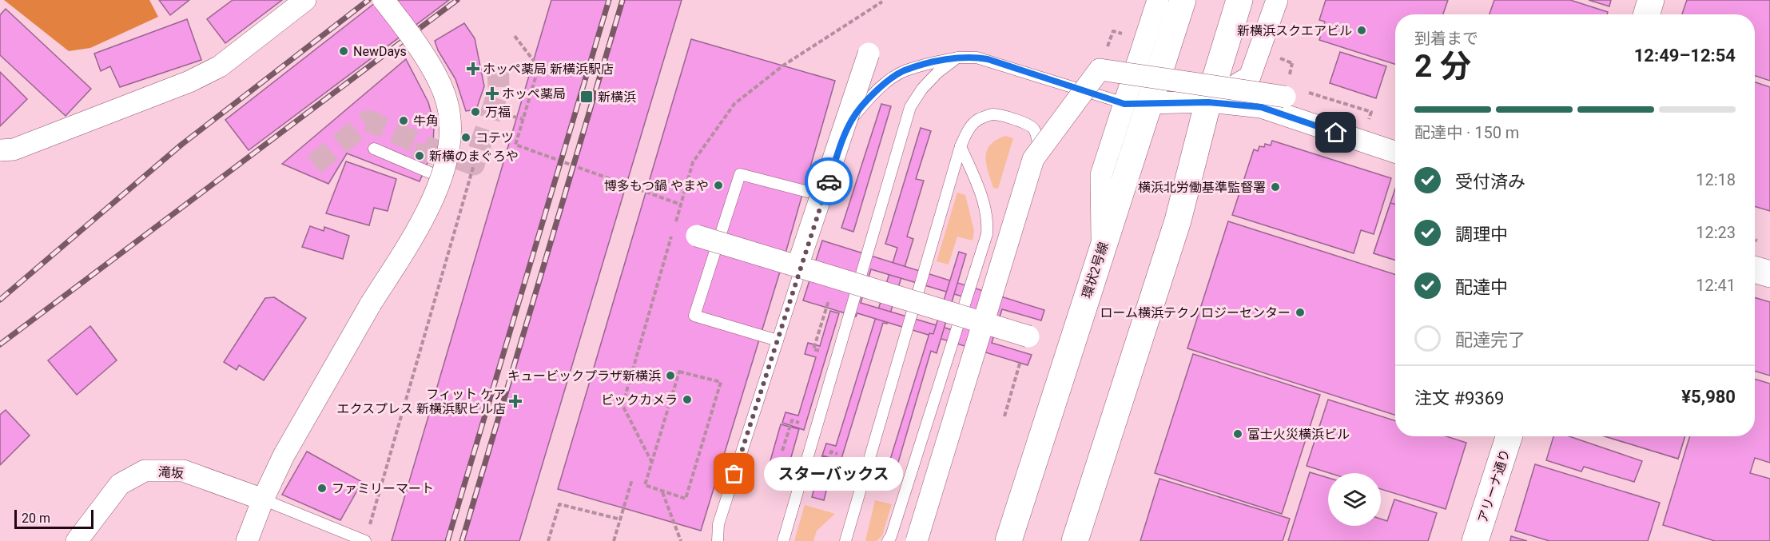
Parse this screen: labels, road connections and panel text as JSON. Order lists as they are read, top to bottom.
{
  "streets": {
    "main road": ["環状2号線", "アリーナ通り"],
    "street": ["滝坂"]
  },
  "places": {
    "other": [
      "新横浜スクエアビル",
      "NewDays",
      "万福",
      "牛角",
      "コテツ",
      "新横のまぐろや",
      "博多もつ鍋 やまや",
      "横浜北労働基準監督署",
      "ローム横浜テクノロジーセンター",
      "キュービックプラザ新横浜",
      "ビックカメラ",
      "富士火災横浜ビル",
      "スターバックス",
      "ファミリーマート"
    ],
    "health": ["ホッペ薬局 新横浜駅店", "ホッペ薬局", "フィット ケア エクスプレス 新横浜駅ビル店"],
    "transit": ["新横浜"]
  },
  "scale_bar": "20 m",
  "page": {
    "heading": ["2 分", "到着まで", "12:49–12:54"],
    "panel": ["注文 #9369", "¥5,980"],
    "bar": "配達中 · 150 m",
    "list": [
      ["受付済み", "12:18"],
      ["調理中", "12:23"],
      ["配達中", "12:41"],
      "配達完了"
    ],
    "bubble": "スターバックス",
    "scale": "20 m"
  }
}
